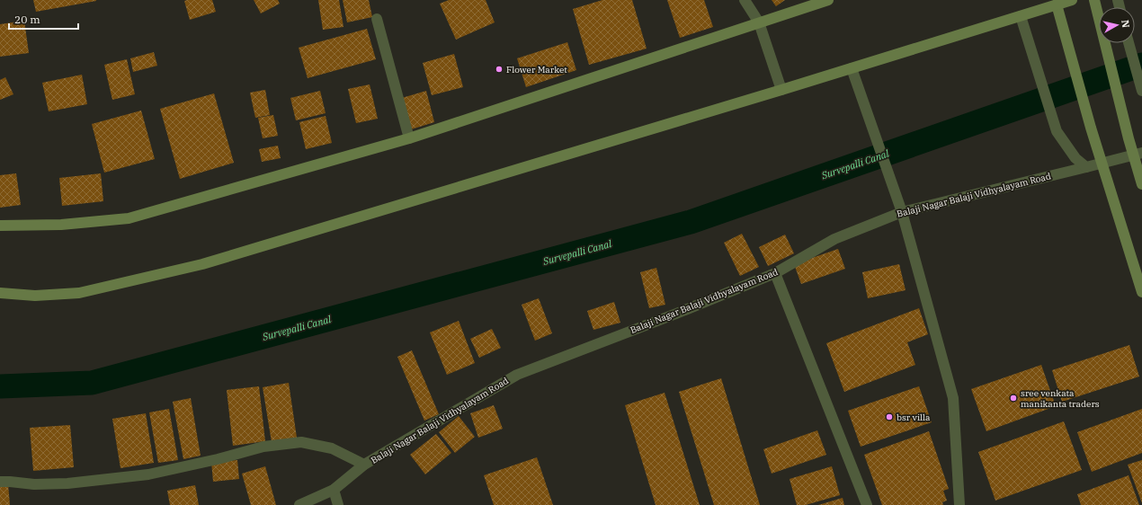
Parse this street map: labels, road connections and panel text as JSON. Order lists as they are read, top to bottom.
{
  "streets": {
    "street": ["Balaji Nagar Balaji Vidhyalayam Road"]
  },
  "water": ["Survepalli Canal"],
  "places": ["Flower Market", "sree venkata manikanta traders", "bsr villa"],
  "scale_bar": "20 m",
  "north": "right"
}
